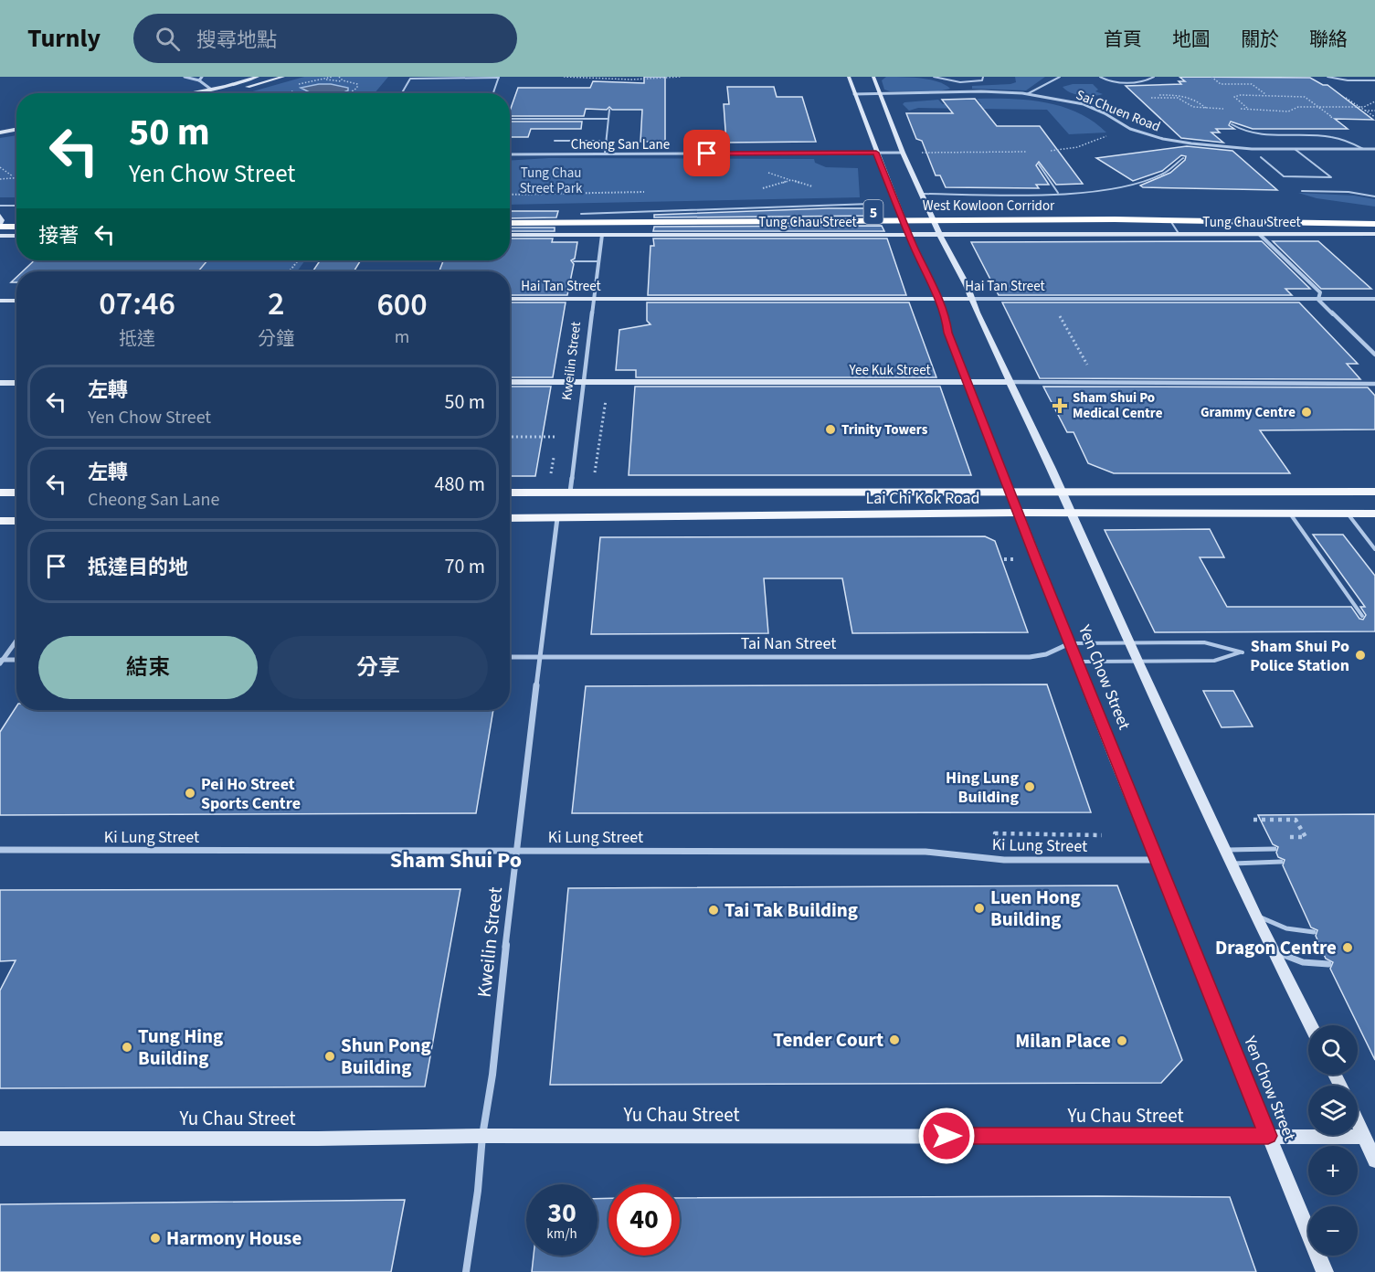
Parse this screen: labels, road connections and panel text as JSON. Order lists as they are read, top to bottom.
{
  "streets": {
    "highway": ["West Kowloon Corridor", "5"],
    "main road": [
      "Tung Chau Street",
      "Hai Tan Street",
      "Yee Kuk Street",
      "Lai Chi Kok Road",
      "Yen Chow Street",
      "Yu Chau Street"
    ],
    "street": [
      "Sai Chuen Road",
      "Cheong San Lane",
      "Kweilin Street",
      "Tai Nan Street",
      "Ki Lung Street"
    ]
  },
  "crossings": [
    ["Sai Chuen Road", "Yen Chow Street"],
    ["Cheong San Lane", "Yen Chow Street"],
    ["Tung Chau Street", "Kweilin Street"],
    ["Tung Chau Street", "Yen Chow Street"],
    ["Hai Tan Street", "Kweilin Street"],
    ["Hai Tan Street", "Yen Chow Street"],
    ["Kweilin Street", "Yee Kuk Street"],
    ["Kweilin Street", "Lai Chi Kok Road"],
    ["Kweilin Street", "Tai Nan Street"],
    ["Kweilin Street", "Ki Lung Street"],
    ["Kweilin Street", "Yu Chau Street"],
    ["Yee Kuk Street", "Yen Chow Street"],
    ["Lai Chi Kok Road", "Yen Chow Street"],
    ["Tai Nan Street", "Yen Chow Street"],
    ["Yen Chow Street", "Ki Lung Street"],
    ["Yen Chow Street", "Yu Chau Street"]
  ],
  "districts": ["Sham Shui Po"],
  "parks": ["Tung Chau Street Park"],
  "places": {
    "health": ["Sham Shui Po Medical Centre"],
    "other": [
      "Grammy Centre",
      "Trinity Towers",
      "Sham Shui Po Police Station",
      "Hing Lung Building",
      "Pei Ho Street Sports Centre",
      "Luen Hong Building",
      "Tai Tak Building",
      "Dragon Centre",
      "Tender Court",
      "Milan Place",
      "Tung Hing Building",
      "Shun Pong Building",
      "Harmony House"
    ]
  },
  "page": {
    "header": "Turnly",
    "search": "搜尋地點",
    "nav": [
      "首頁",
      "地圖",
      "關於",
      "聯絡"
    ],
    "turn": ["50 m", "Yen Chow Street"],
    "then": "接著",
    "eta": [
      "07:46",
      "抵達",
      "2",
      "分鐘",
      "600",
      "m"
    ],
    "list": [
      {
        "name": "左轉",
        "note": "Yen Chow Street",
        "value": "50 m"
      },
      {
        "name": "左轉",
        "note": "Cheong San Lane",
        "value": "480 m"
      },
      {
        "name": "抵達目的地",
        "value": "70 m"
      }
    ],
    "buttons": ["結束", "分享"],
    "map_buttons": ["+", "−"],
    "speed": "30 km/h",
    "limit": "40"
  }
}
